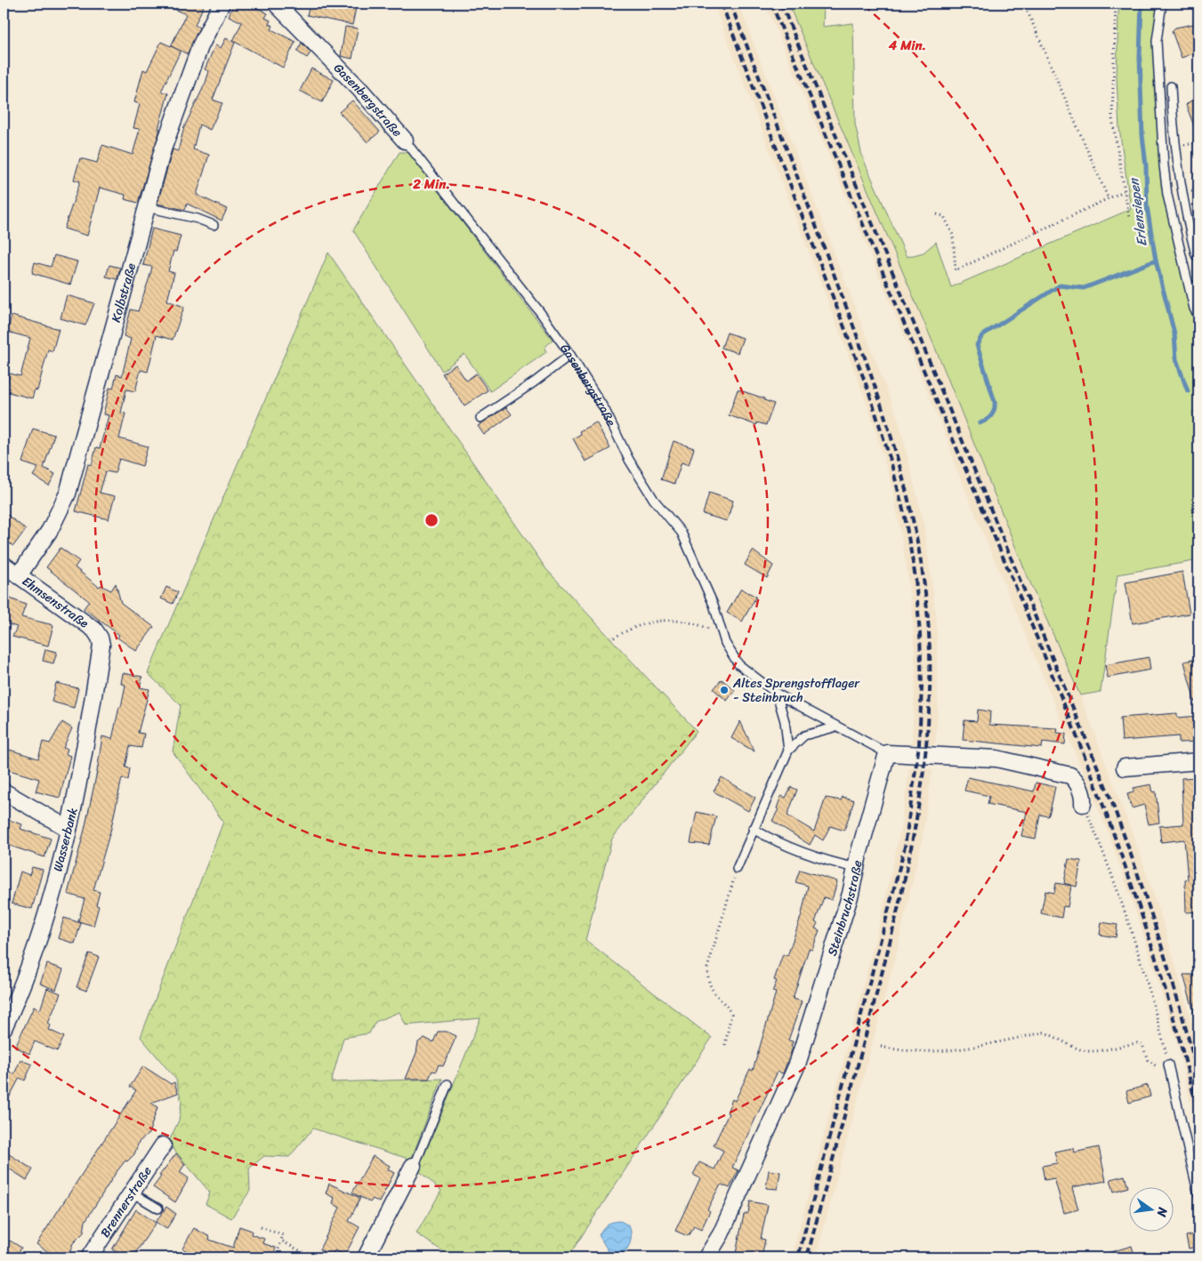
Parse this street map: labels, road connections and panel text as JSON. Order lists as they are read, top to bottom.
{
  "streets": {
    "street": [
      "Gasenbergstraße",
      "Kolbstraße",
      "Ehmsenstraße",
      "Wasserbank",
      "Steinbruchstraße",
      "Brennerstraße"
    ]
  },
  "crossings": [
    ["Gasenbergstraße", "Steinbruchstraße"],
    ["Kolbstraße", "Ehmsenstraße"],
    ["Ehmsenstraße", "Wasserbank"]
  ],
  "water": ["Erlensiepen"],
  "places": ["Altes Sprengstofflager - Steinbruch"],
  "north": "right",
  "rings": ["4 Min.", "2 Min."]
}
